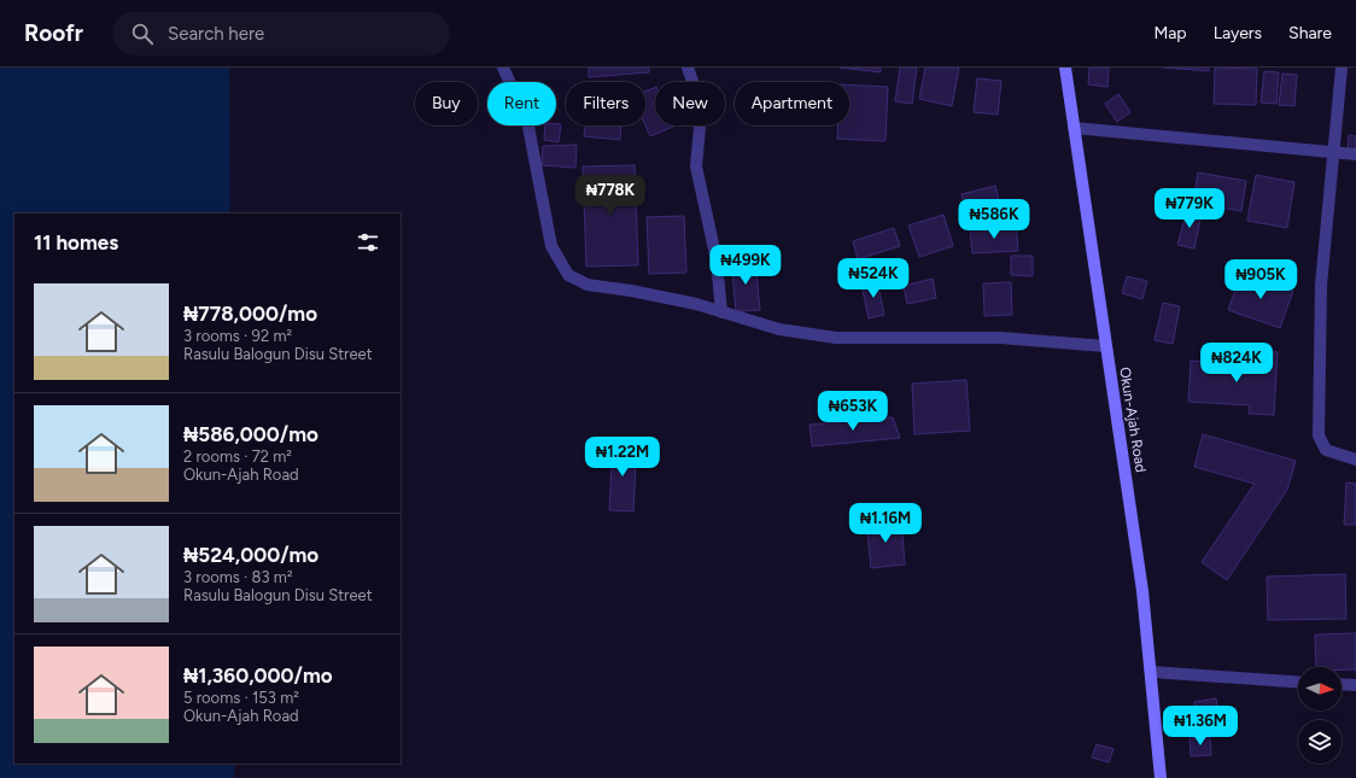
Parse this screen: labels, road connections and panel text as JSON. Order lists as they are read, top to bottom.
{
  "streets": {
    "street": ["Okun-Ajah Road"]
  },
  "north": "right",
  "page": {
    "header": "Roofr",
    "search": "Search here",
    "nav": ["Map", "Layers", "Share"],
    "chip": [
      "Buy",
      "Rent",
      "Filters",
      "New",
      "Apartment"
    ],
    "price": [
      "₦778K",
      "₦779K",
      "₦586K",
      "₦499K",
      "₦524K",
      "₦905K",
      "₦824K",
      "₦653K",
      "₦1.22M",
      "₦1.16M",
      "₦1.36M"
    ],
    "heading": "11 homes",
    "list": [
      {
        "name": "₦778,000/mo",
        "note": "3 rooms · 92 m² · Rasulu Balogun Disu Street"
      },
      {
        "name": "₦586,000/mo",
        "note": "2 rooms · 72 m² · Okun-Ajah Road"
      },
      {
        "name": "₦524,000/mo",
        "note": "3 rooms · 83 m² · Rasulu Balogun Disu Street"
      },
      {
        "name": "₦1,360,000/mo",
        "note": "5 rooms · 153 m² · Okun-Ajah Road"
      }
    ]
  }
}
